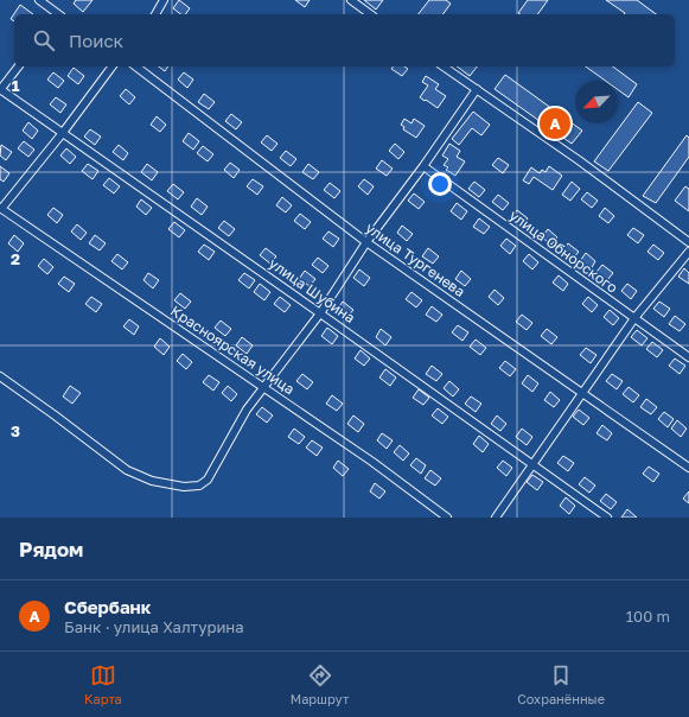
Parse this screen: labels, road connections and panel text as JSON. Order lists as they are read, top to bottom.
{
  "streets": {
    "street": [
      "улица Обнорского",
      "улица Тургенева",
      "улица Шубина",
      "Красноярская улица"
    ]
  },
  "north": "bottom left",
  "page": {
    "search": "Поиск",
    "pins": "A",
    "heading": "Рядом",
    "list": [
      {
        "mark": "A",
        "name": "Сбербанк",
        "note": "Банк · улица Халтурина",
        "value": "100 m"
      }
    ],
    "nav": ["Карта", "Маршрут", "Сохранённые"]
  },
  "grid": {
    "rows": ["1", "2", "3"]
  }
}
